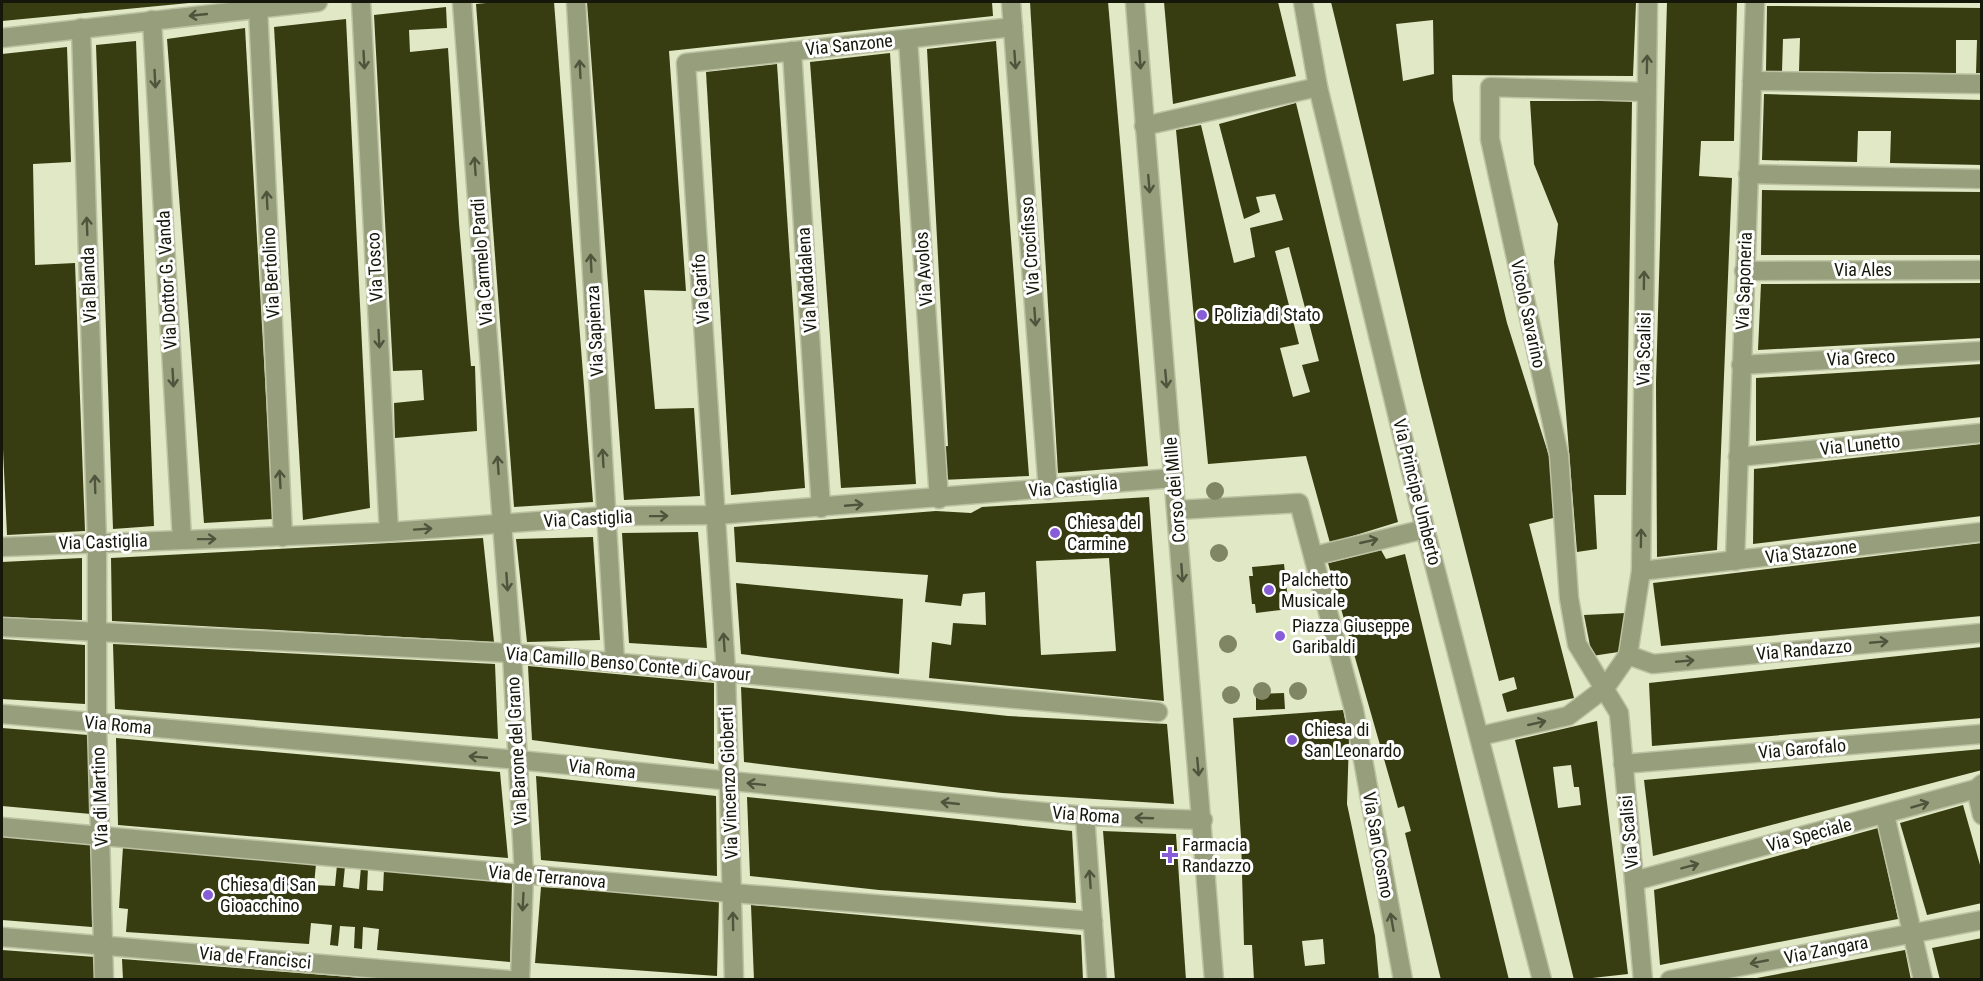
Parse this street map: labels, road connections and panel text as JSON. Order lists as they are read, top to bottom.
{
  "streets": {
    "street": [
      "Via Sanzone",
      "Via Crocifisso",
      "Via Carmelo Pardi",
      "Via Tosco",
      "Via Avolos",
      "Via Ales",
      "Via Bertolino",
      "Via Dottor G. Vanda",
      "Via Maddalena",
      "Via Saponeria",
      "Via Blanda",
      "Via Garifo",
      "Vicolo Savarino",
      "Via Sapienza",
      "Via Scalisi",
      "Via Greco",
      "Via Lunetto",
      "Via Castiglia",
      "Corso dei Mille",
      "Via Principe Umberto",
      "Via Stazzone",
      "Via Randazzo",
      "Via Camillo Benso Conte di Cavour",
      "Via Roma",
      "Via Garofalo",
      "Via Barone del Grano",
      "Via Vincenzo Gioberti",
      "Via di Martino",
      "Via Speciale",
      "Via San Cosmo",
      "Via de Terranova",
      "Via Zangara",
      "Via de Francisci"
    ]
  },
  "crossings": [
    ["Via Sanzone", "Via Crocifisso"],
    ["Via Sanzone", "Via Avolos"],
    ["Via Sanzone", "Via Maddalena"],
    ["Via Sanzone", "Via Garifo"],
    ["Via Crocifisso", "Via Castiglia"],
    ["Via Carmelo Pardi", "Via Castiglia"],
    ["Via Carmelo Pardi", "Via Barone del Grano"],
    ["Via Tosco", "Via Castiglia"],
    ["Via Avolos", "Via Castiglia"],
    ["Via Ales", "Via Saponeria"],
    ["Via Bertolino", "Via Castiglia"],
    ["Via Dottor G. Vanda", "Via Castiglia"],
    ["Via Maddalena", "Via Castiglia"],
    ["Via Saponeria", "Via Greco"],
    ["Via Saponeria", "Via Lunetto"],
    ["Via Saponeria", "Via Stazzone"],
    ["Via Blanda", "Via Castiglia"],
    ["Via Blanda", "Via di Martino"],
    ["Via Garifo", "Via Castiglia"],
    ["Via Garifo", "Via Vincenzo Gioberti"],
    ["Vicolo Savarino", "Via Scalisi"],
    ["Via Sapienza", "Via Castiglia"],
    ["Via Sapienza", "Via Camillo Benso Conte di Cavour"],
    ["Via Scalisi", "Via Principe Umberto"],
    ["Via Scalisi", "Via Stazzone"],
    ["Via Scalisi", "Via Randazzo"],
    ["Via Scalisi", "Via Garofalo"],
    ["Via Scalisi", "Via Speciale"],
    ["Via Castiglia", "Corso dei Mille"],
    ["Via Castiglia", "Via Barone del Grano"],
    ["Via Castiglia", "Via Vincenzo Gioberti"],
    ["Via Castiglia", "Via di Martino"],
    ["Corso dei Mille", "Via Roma"],
    ["Via Camillo Benso Conte di Cavour", "Via Barone del Grano"],
    ["Via Camillo Benso Conte di Cavour", "Via Vincenzo Gioberti"],
    ["Via Camillo Benso Conte di Cavour", "Via di Martino"],
    ["Via Roma", "Via Barone del Grano"],
    ["Via Roma", "Via Vincenzo Gioberti"],
    ["Via Roma", "Via di Martino"],
    ["Via Barone del Grano", "Via de Terranova"],
    ["Via Vincenzo Gioberti", "Via de Terranova"],
    ["Via di Martino", "Via de Terranova"],
    ["Via di Martino", "Via de Francisci"]
  ],
  "one_way": [
    "Via Crocifisso",
    "Via Carmelo Pardi",
    "Via Tosco",
    "Via Bertolino",
    "Via Dottor G. Vanda",
    "Via Blanda",
    "Via Sapienza",
    "Via Scalisi",
    "Via Castiglia",
    "Corso dei Mille",
    "Via Randazzo",
    "Via Roma",
    "Via Barone del Grano",
    "Via Vincenzo Gioberti",
    "Via Speciale",
    "Via San Cosmo",
    "Via Zangara"
  ],
  "places": {
    "other": [
      "Polizia di Stato",
      "Chiesa del Carmine",
      "Palchetto Musicale",
      "Piazza Giuseppe Garibaldi",
      "Chiesa di San Leonardo",
      "Chiesa di San Gioacchino"
    ],
    "health": ["Farmacia Randazzo"]
  }
}
